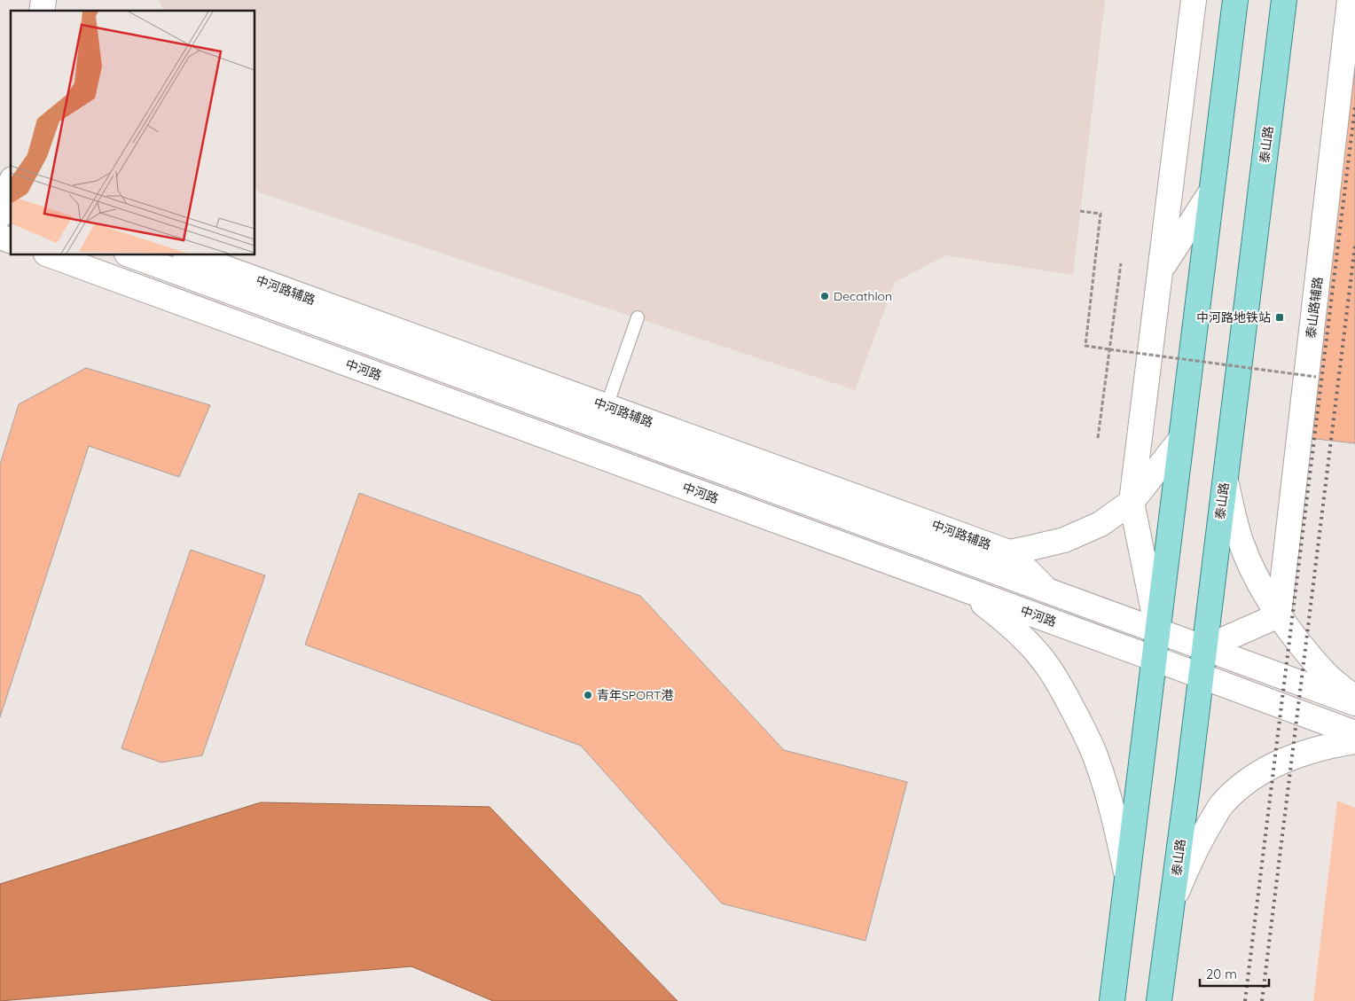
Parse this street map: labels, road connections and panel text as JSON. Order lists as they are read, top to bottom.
{
  "streets": {
    "main road": [
      "泰山路",
      "中河路辅路",
      "泰山路辅路",
      "中河路"
    ]
  },
  "crossings": [
    ["泰山路", "中河路"]
  ],
  "places": {
    "other": ["Decathlon", "青年SPORT港"],
    "transit": ["中河路地铁站"]
  },
  "scale_bar": "20 m"
}
